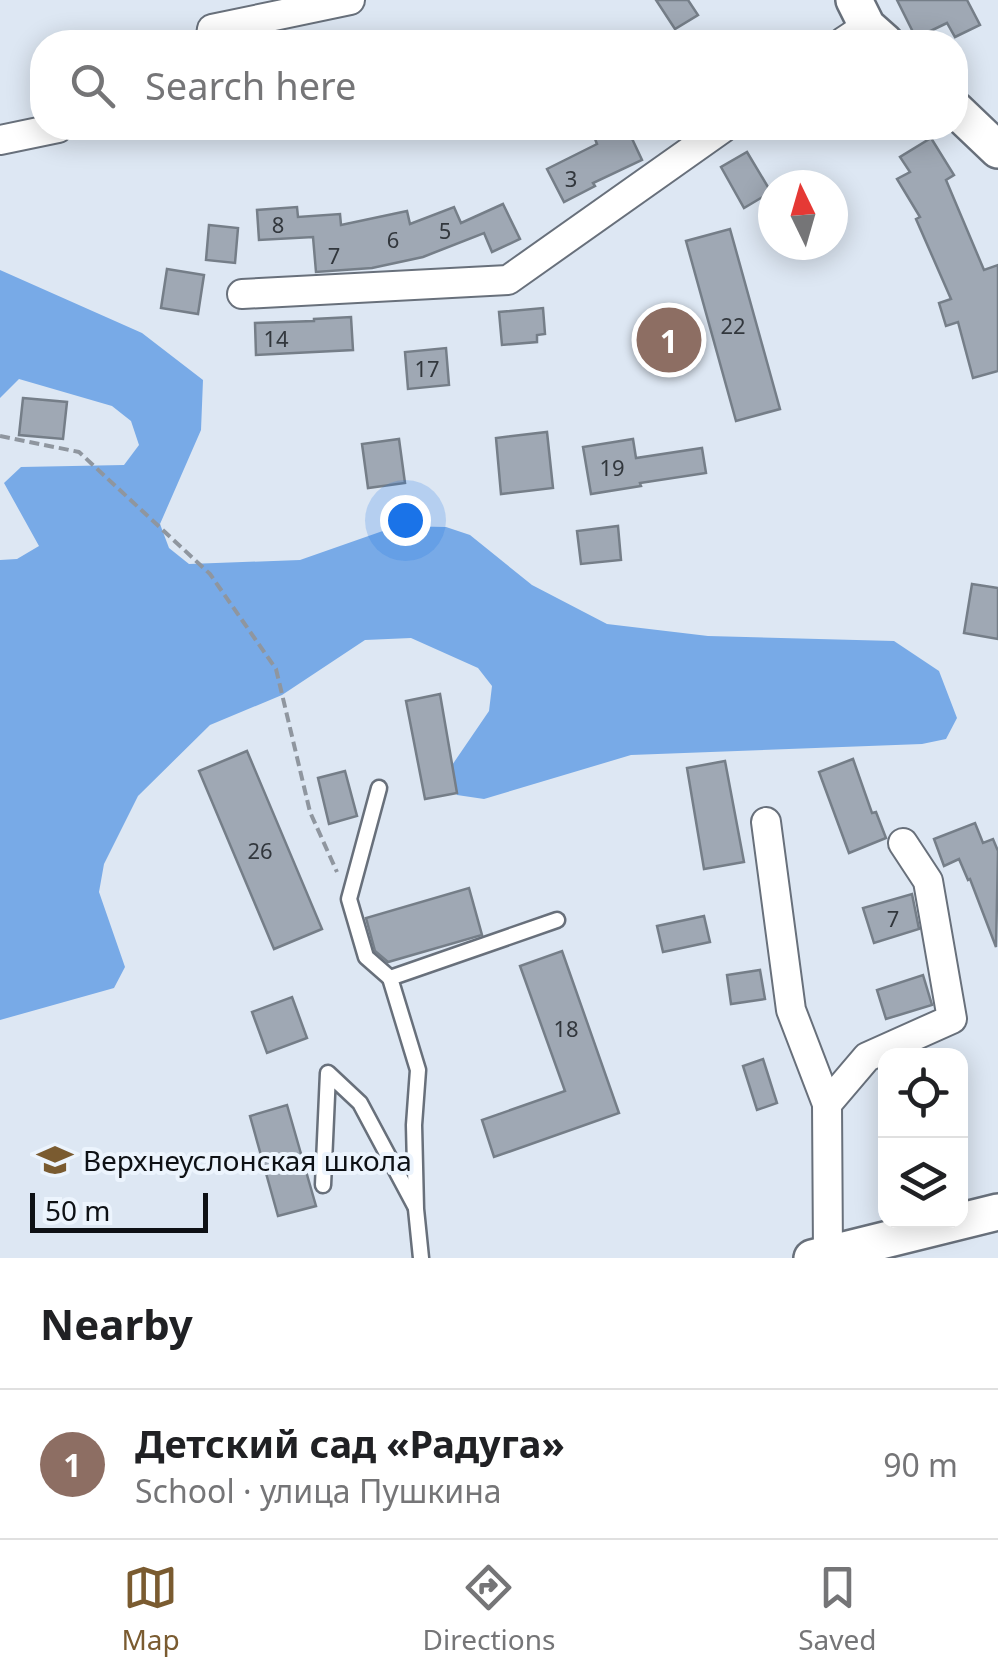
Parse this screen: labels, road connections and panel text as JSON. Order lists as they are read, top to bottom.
{
  "places": {
    "school or university": ["Верхнеуслонская школа"]
  },
  "house_numbers": [
    "3",
    "8",
    "5",
    "6",
    "7",
    "22",
    "14",
    "17",
    "19",
    "26",
    "7",
    "18"
  ],
  "scale_bar": "50 m",
  "north": "top",
  "page": {
    "search": "Search here",
    "pins": "1",
    "scale": "50 m",
    "heading": "Nearby",
    "list": [
      {
        "mark": "1",
        "name": "Детский сад «Радуга»",
        "note": "School · улица Пушкина",
        "value": "90 m"
      }
    ],
    "nav": ["Map", "Directions", "Saved"]
  }
}
